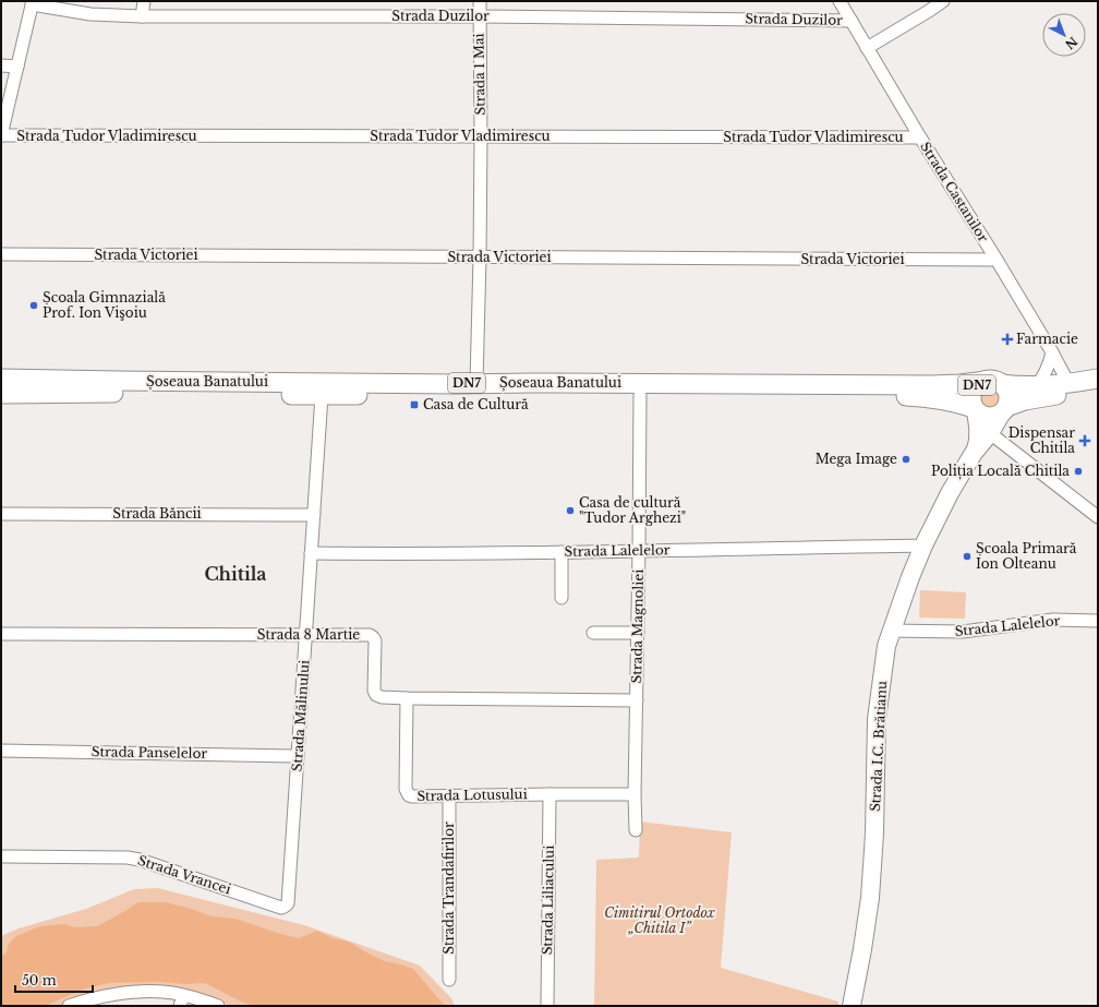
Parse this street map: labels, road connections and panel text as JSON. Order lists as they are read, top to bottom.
{
  "streets": {
    "main road": ["Șoseaua Banatului", "DN7", "Strada I.C. Brătianu"],
    "street": [
      "Strada Duzilor",
      "Strada 1 Mai",
      "Strada Tudor Vladimirescu",
      "Strada Castanilor",
      "Strada Victoriei",
      "Strada Băncii",
      "Strada Lalelelor",
      "Strada Magnoliei",
      "Strada 8 Martie",
      "Strada Mălinului",
      "Strada Panselelor",
      "Strada Lotusului",
      "Strada Vrancei",
      "Strada Trandafirilor",
      "Strada Liliacului"
    ]
  },
  "crossings": [
    ["Strada Duzilor", "Strada 1 Mai"],
    ["Strada Duzilor", "Strada Castanilor"],
    ["Strada 1 Mai", "Strada Tudor Vladimirescu"],
    ["Strada 1 Mai", "Strada Victoriei"],
    ["Strada 1 Mai", "Șoseaua Banatului"],
    ["Strada Tudor Vladimirescu", "Strada Castanilor"],
    ["Strada Castanilor", "Strada Victoriei"],
    ["Strada Castanilor", "Șoseaua Banatului"],
    ["Șoseaua Banatului", "DN7"],
    ["Șoseaua Banatului", "Strada Magnoliei"],
    ["Șoseaua Banatului", "Strada Mălinului"],
    ["Șoseaua Banatului", "Strada I.C. Brătianu"],
    ["DN7", "Strada I.C. Brătianu"],
    ["Strada Băncii", "Strada Mălinului"],
    ["Strada Lalelelor", "Strada Magnoliei"],
    ["Strada Lalelelor", "Strada Mălinului"],
    ["Strada Lalelelor", "Strada I.C. Brătianu"],
    ["Strada Magnoliei", "Strada 8 Martie"],
    ["Strada Magnoliei", "Strada Lotusului"],
    ["Strada 8 Martie", "Strada Mălinului"],
    ["Strada 8 Martie", "Strada Lotusului"],
    ["Strada Mălinului", "Strada Panselelor"],
    ["Strada Mălinului", "Strada Vrancei"],
    ["Strada Lotusului", "Strada Trandafirilor"],
    ["Strada Lotusului", "Strada Liliacului"]
  ],
  "districts": ["Chitila"],
  "parks": ["Cimitirul Ortodox „Chitila I”"],
  "places": {
    "other": [
      "Școala Gimnazială Prof. Ion Vişoiu",
      "Mega Image",
      "Poliția Locală Chitila",
      "Casa de cultură \"Tudor Arghezi\"",
      "Școala Primară Ion Olteanu"
    ],
    "health": ["Farmacie", "Dispensar Chitila"],
    "transit": ["Casa de Cultură"]
  },
  "scale_bar": "50 m",
  "north": "bottom right"
}
